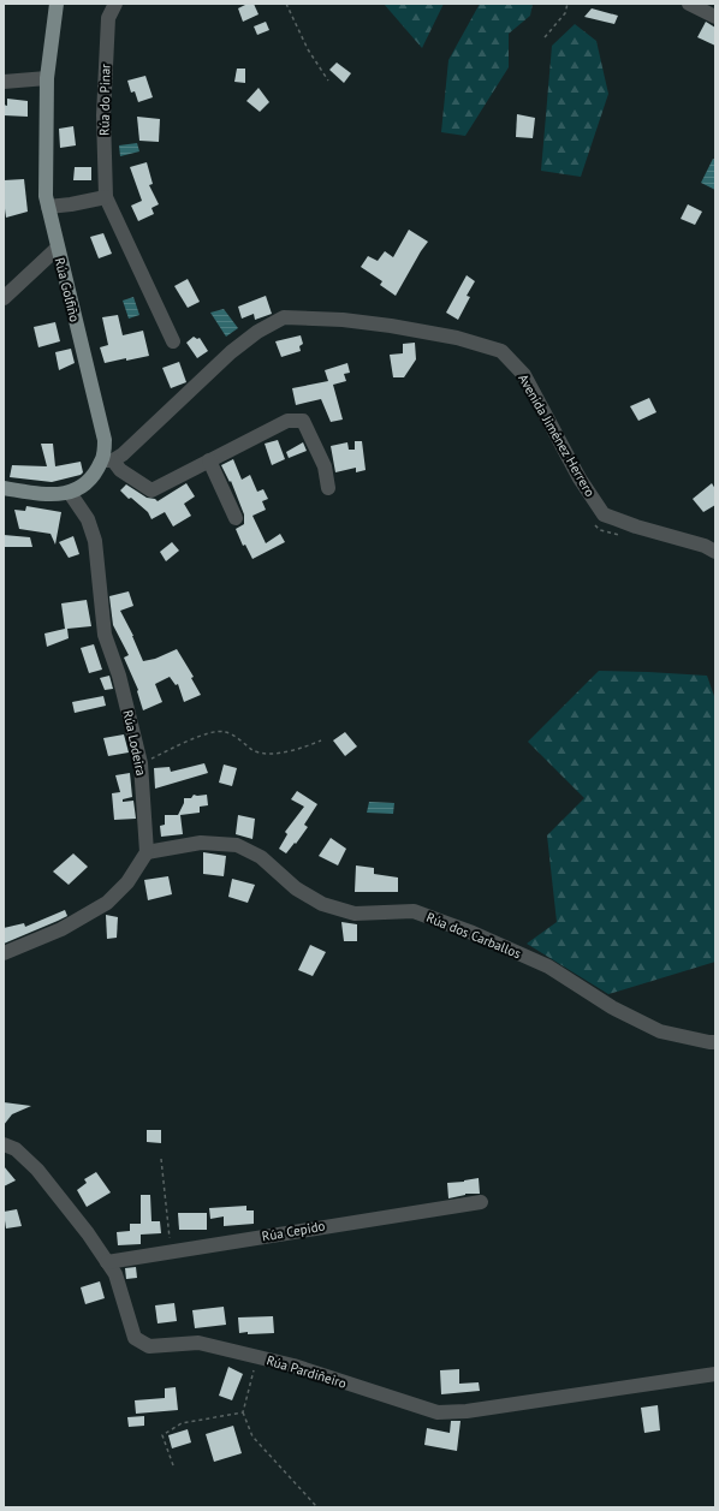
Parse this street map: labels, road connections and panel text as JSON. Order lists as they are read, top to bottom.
{
  "streets": {
    "main road": ["Rúa Golfiño"],
    "street": [
      "Rúa do Pinar",
      "Avenida Jiménez Herrero",
      "Rúa Lodeira",
      "Rúa dos Carballos",
      "Rúa Cepido",
      "Rúa Pardiñeiro"
    ]
  },
  "crossings": [
    ["Rúa Golfiño", "Avenida Jiménez Herrero"],
    ["Rúa Golfiño", "Rúa Lodeira"],
    ["Rúa Lodeira", "Rúa dos Carballos"],
    ["Rúa Cepido", "Rúa Pardiñeiro"]
  ]
}
